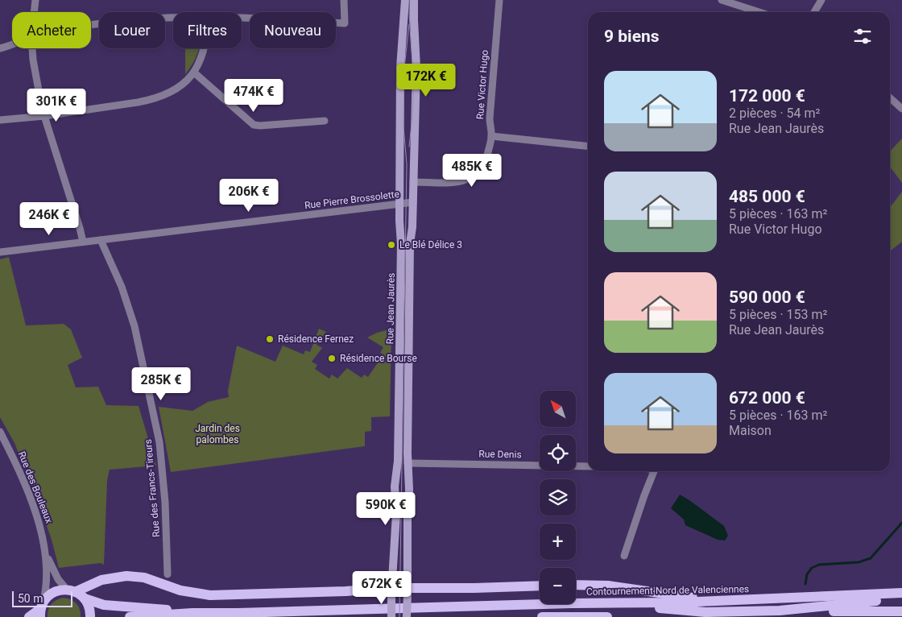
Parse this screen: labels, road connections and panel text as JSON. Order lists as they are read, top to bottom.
{
  "streets": {
    "main road": ["Rue Jean Jaurès", "Contournement Nord de Valenciennes"],
    "street": [
      "Rue Victor Hugo",
      "Rue Pierre Brossolette",
      "Rue Denis",
      "Rue des Bouleaux",
      "Rue des Francs-Tireurs"
    ]
  },
  "crossings": [
    ["Rue Victor Hugo", "Rue Jean Jaurès"],
    ["Rue Pierre Brossolette", "Rue Jean Jaurès"],
    ["Rue Pierre Brossolette", "Rue des Francs-Tireurs"],
    ["Rue Jean Jaurès", "Rue Denis"],
    ["Rue des Bouleaux", "Contournement Nord de Valenciennes"]
  ],
  "parks": ["Jardin des palombes"],
  "places": ["Le Blé Délice 3", "Résidence Fernez", "Résidence Bourse"],
  "scale_bar": "50 m",
  "north": "top left",
  "page": {
    "chip": [
      "Acheter",
      "Louer",
      "Filtres",
      "Nouveau"
    ],
    "heading": "9 biens",
    "list": [
      {
        "name": "172 000 €",
        "note": "2 pièces · 54 m² · Rue Jean Jaurès"
      },
      {
        "name": "485 000 €",
        "note": "5 pièces · 163 m² · Rue Victor Hugo"
      },
      {
        "name": "590 000 €",
        "note": "5 pièces · 153 m² · Rue Jean Jaurès"
      },
      {
        "name": "672 000 €",
        "note": "5 pièces · 163 m² · Maison"
      }
    ],
    "price": [
      "172K €",
      "474K €",
      "301K €",
      "485K €",
      "206K €",
      "246K €",
      "285K €",
      "590K €",
      "672K €"
    ],
    "map_buttons": ["+", "−"],
    "scale": "50 m"
  }
}
